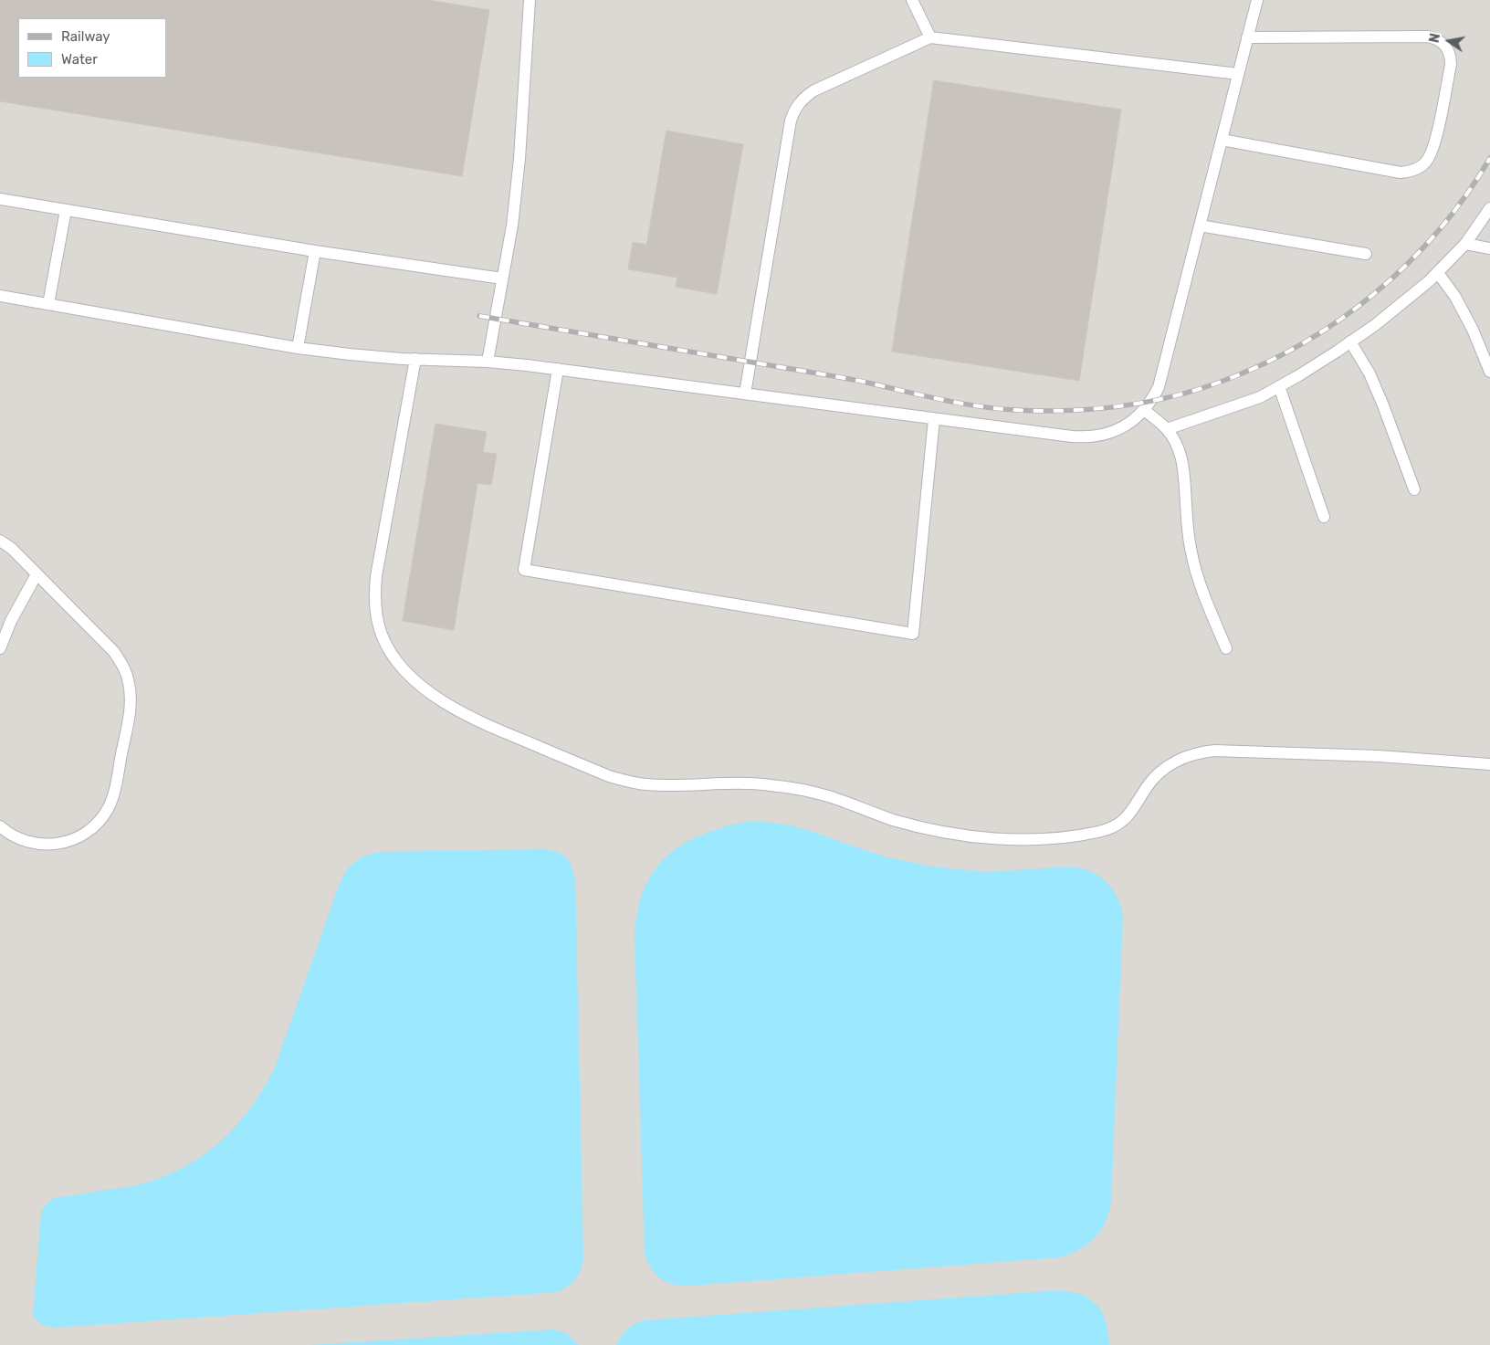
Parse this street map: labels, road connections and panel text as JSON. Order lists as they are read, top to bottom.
{
  "legend": ["Railway", "Water"],
  "north": "left"
}
